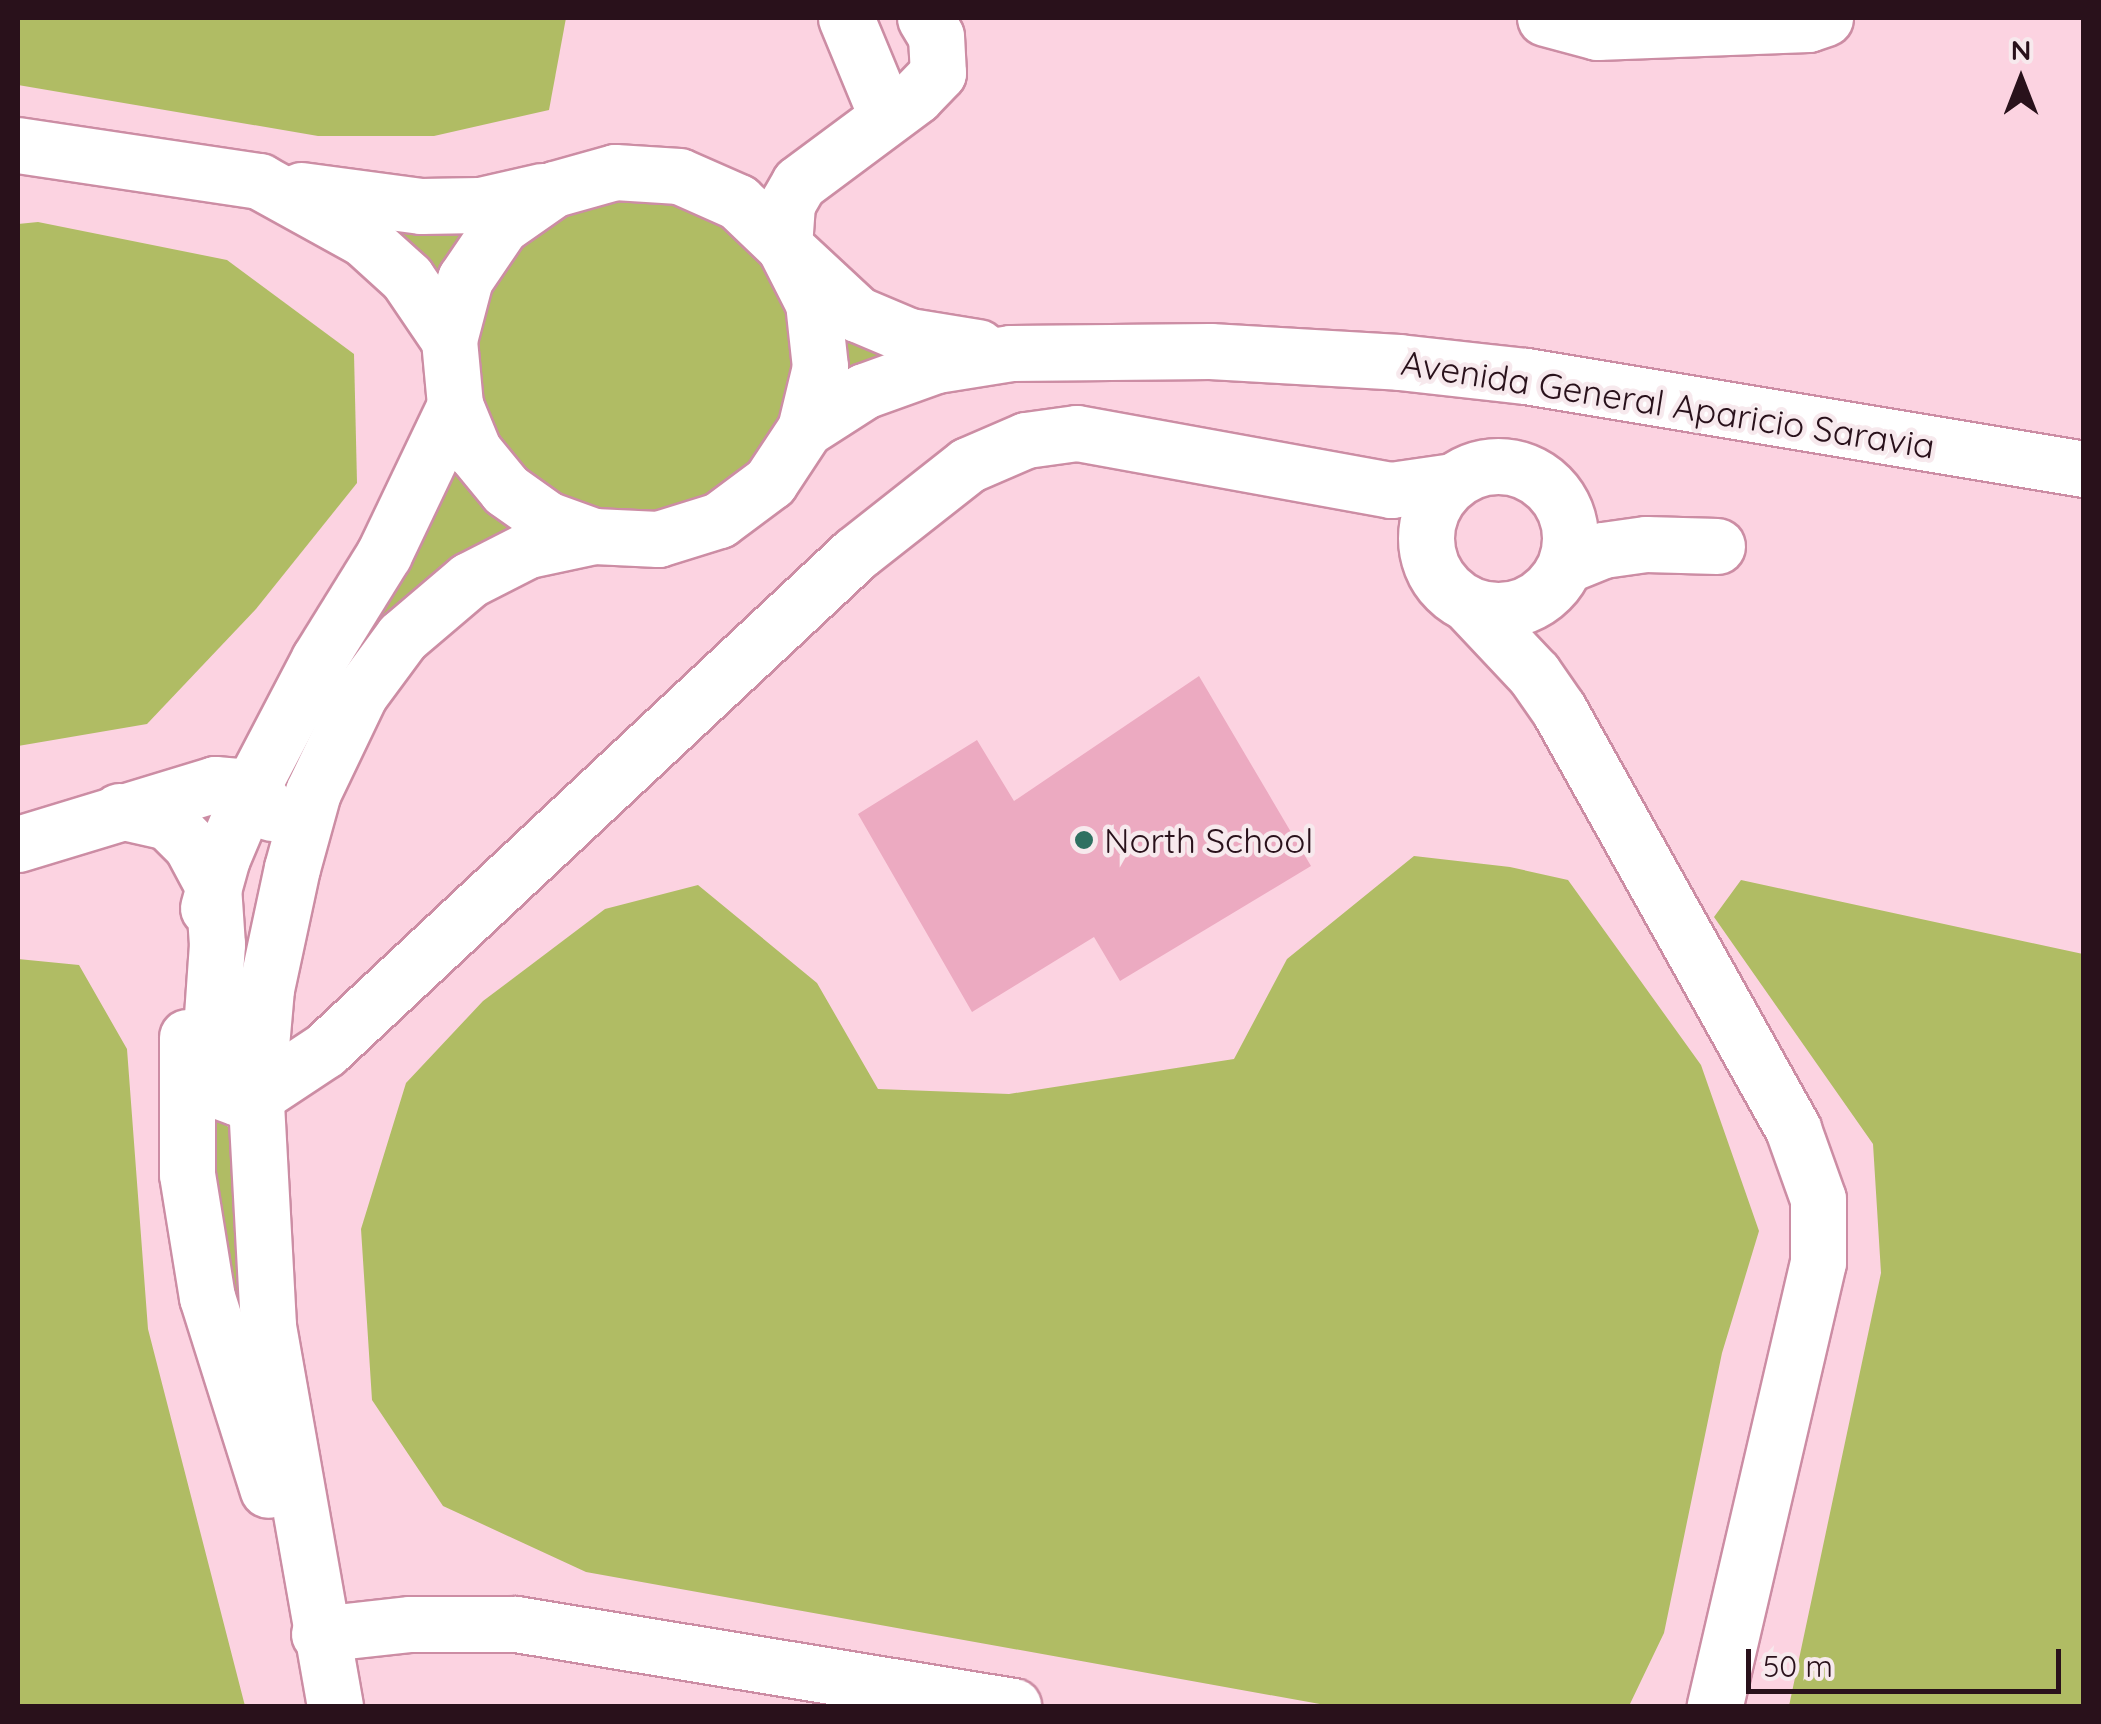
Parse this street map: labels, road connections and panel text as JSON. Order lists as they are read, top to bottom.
{
  "streets": {
    "street": ["Avenida General Aparicio Saravia"]
  },
  "places": ["North School"],
  "scale_bar": "50 m",
  "north": "top"
}
